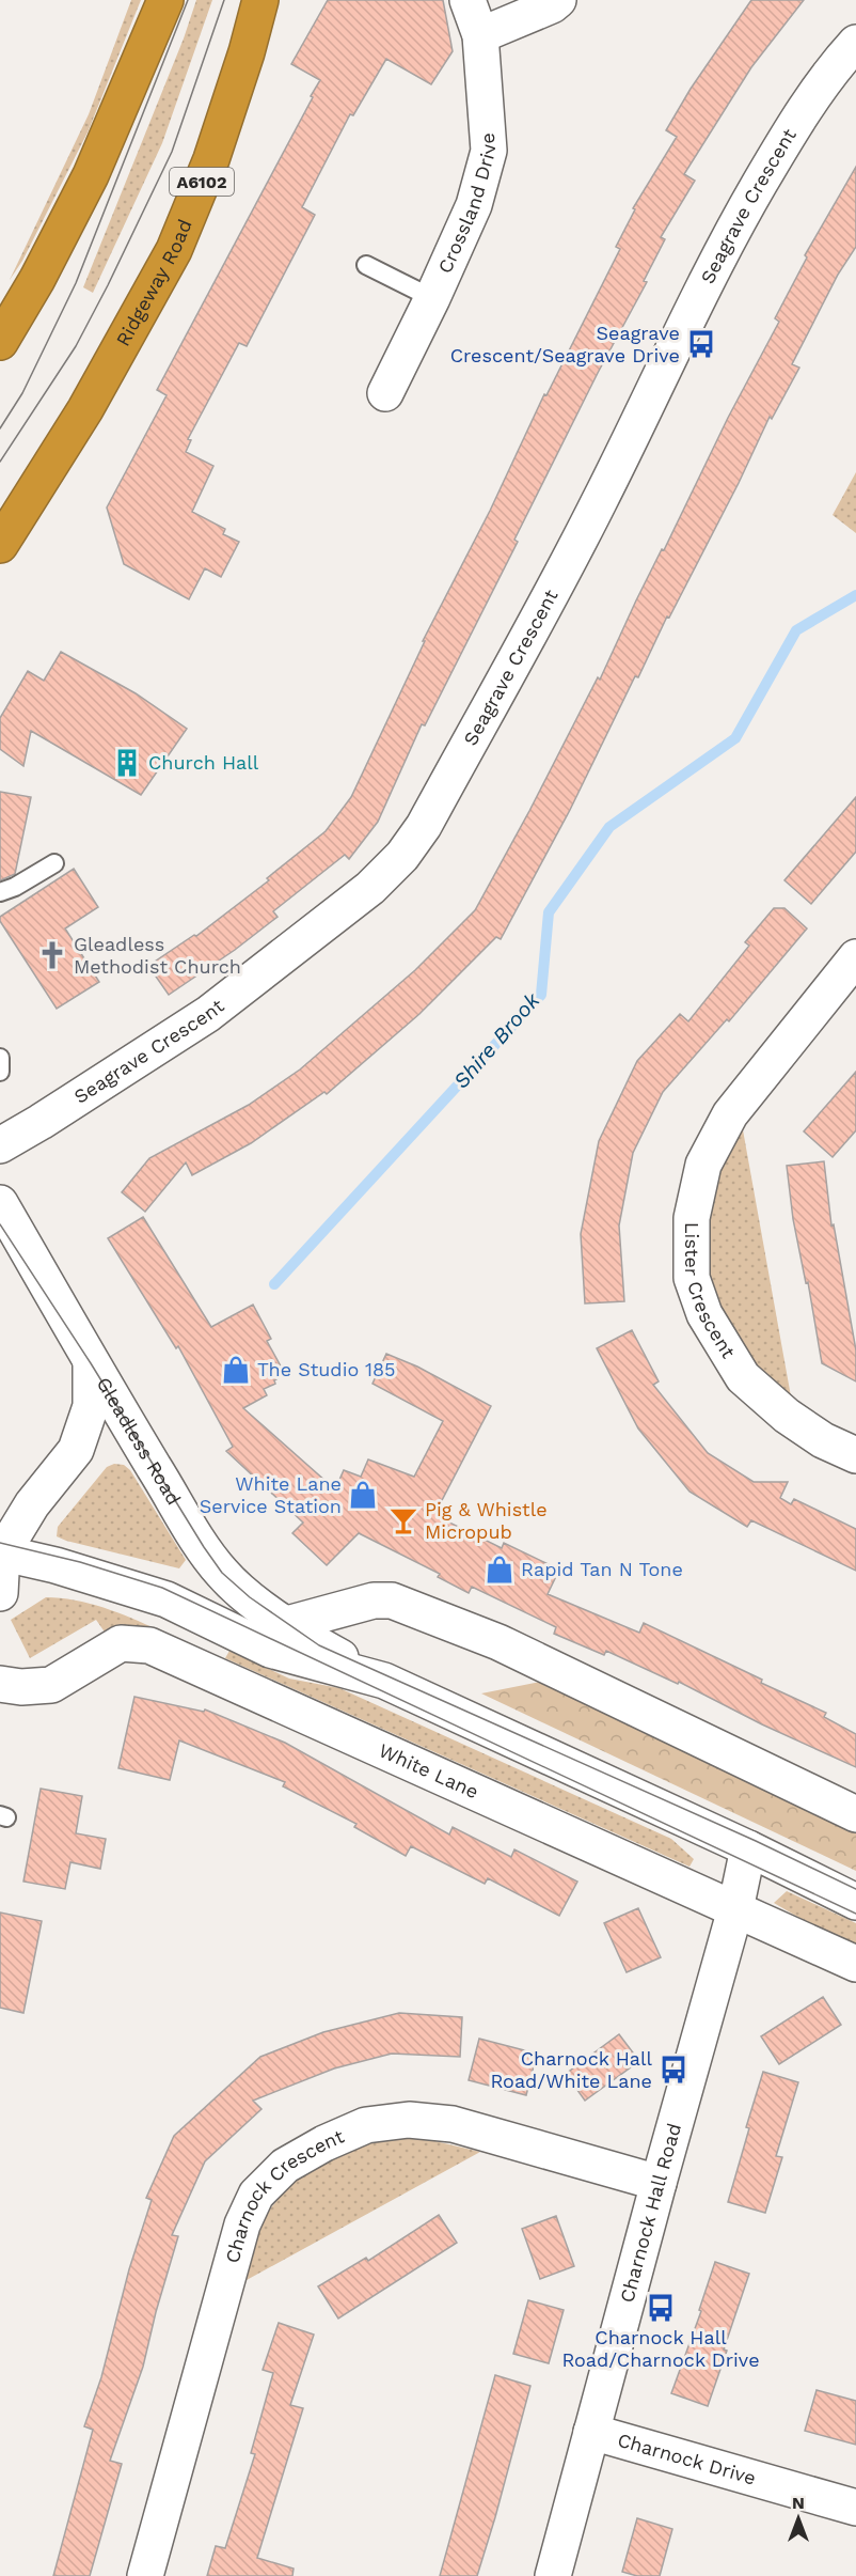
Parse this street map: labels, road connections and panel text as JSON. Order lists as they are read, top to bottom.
{
  "streets": {
    "highway": ["A6102", "Ridgeway Road"],
    "street": [
      "Crossland Drive",
      "Seagrave Crescent",
      "Lister Crescent",
      "Gleadless Road",
      "White Lane",
      "Charnock Crescent",
      "Charnock Hall Road",
      "Charnock Drive"
    ]
  },
  "crossings": [
    ["White Lane", "Charnock Hall Road"],
    ["Charnock Crescent", "Charnock Hall Road"],
    ["Charnock Hall Road", "Charnock Drive"]
  ],
  "water": ["Shire Brook"],
  "places": {
    "bus stop": ["Seagrave Crescent/Seagrave Drive", "Charnock Hall Road/White Lane", "Charnock Hall Road/Charnock Drive"],
    "building": ["Church Hall"],
    "church": ["Gleadless Methodist Church"],
    "shop": ["The Studio 185", "White Lane Service Station", "Rapid Tan N Tone"],
    "bar": ["Pig & Whistle Micropub"]
  },
  "north": "top"
}
